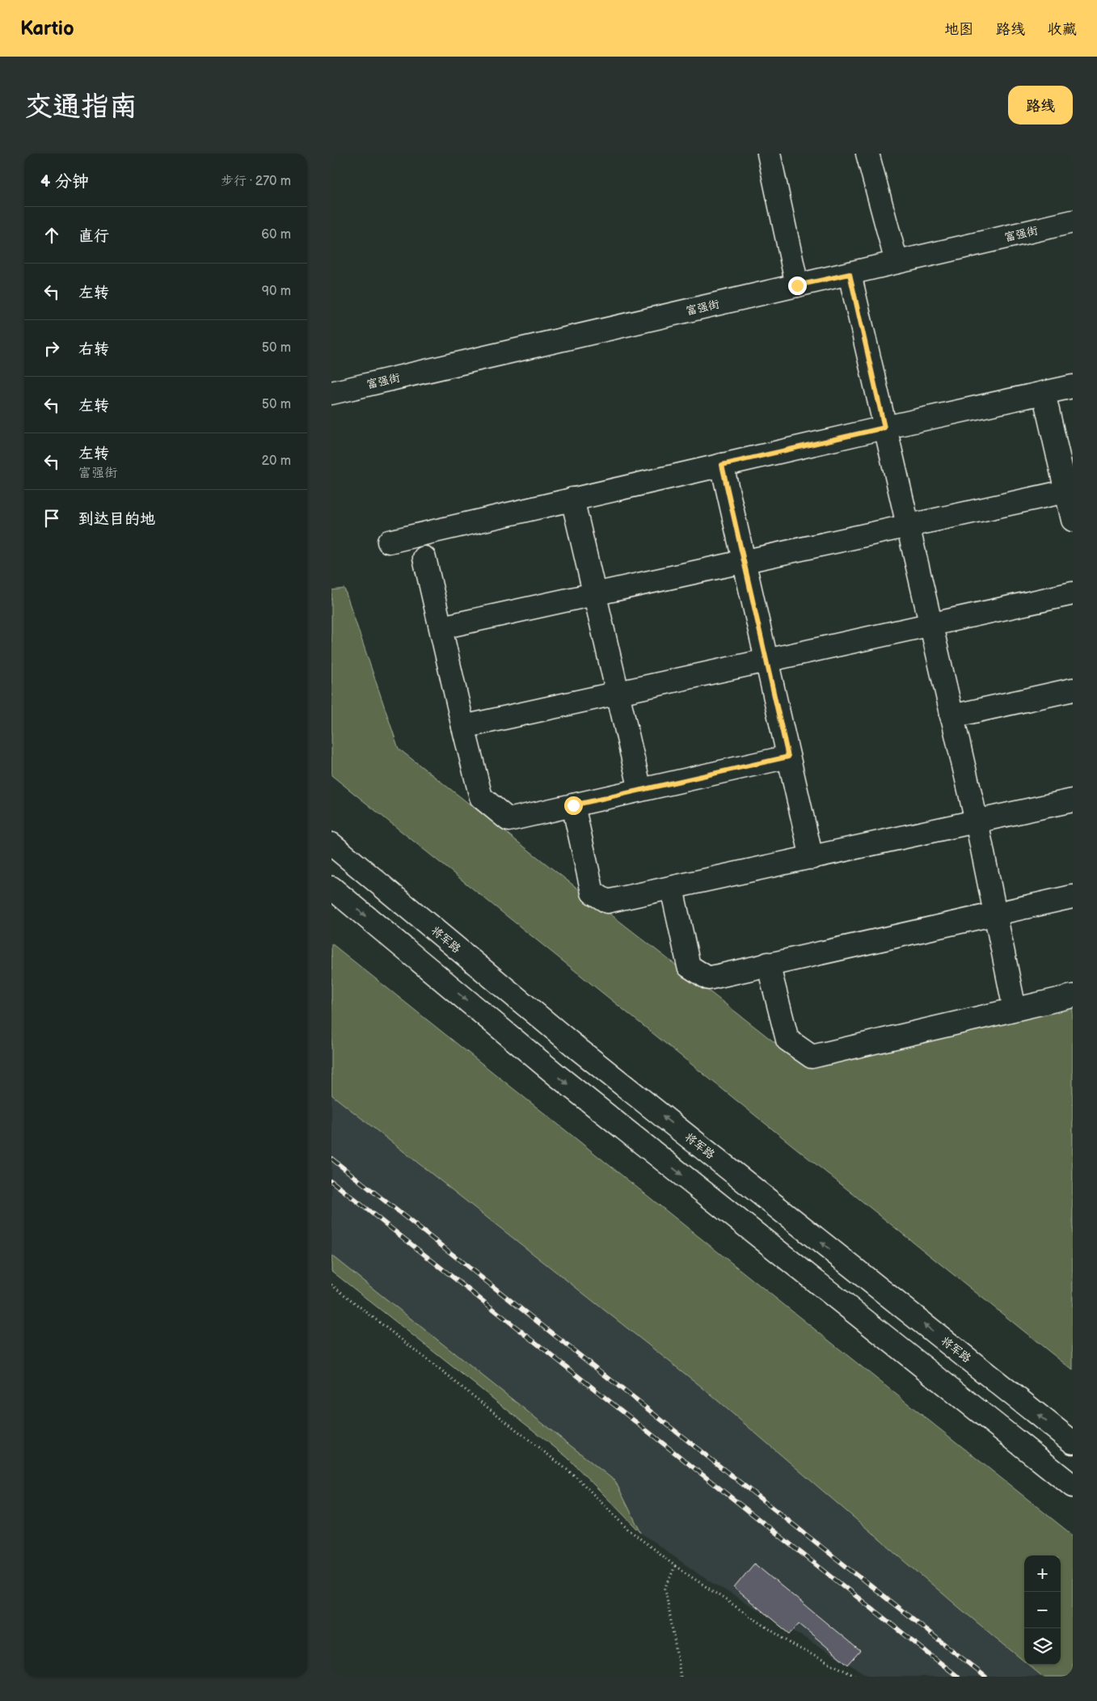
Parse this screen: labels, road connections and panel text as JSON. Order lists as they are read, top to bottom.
{
  "streets": {
    "street": ["富强街", "将军路"]
  },
  "page": {
    "header": "Kartio",
    "nav": ["地图", "路线", "收藏"],
    "buttons": "路线",
    "title": "交通指南",
    "heading": ["4 分钟", "步行 · 270 m"],
    "list": [
      ["直行", "60 m"],
      ["左转", "90 m"],
      ["右转", "50 m"],
      ["左转", "50 m"],
      ["左转", "富强街", "20 m"],
      "到达目的地"
    ],
    "map_buttons": ["+", "−"]
  }
}
